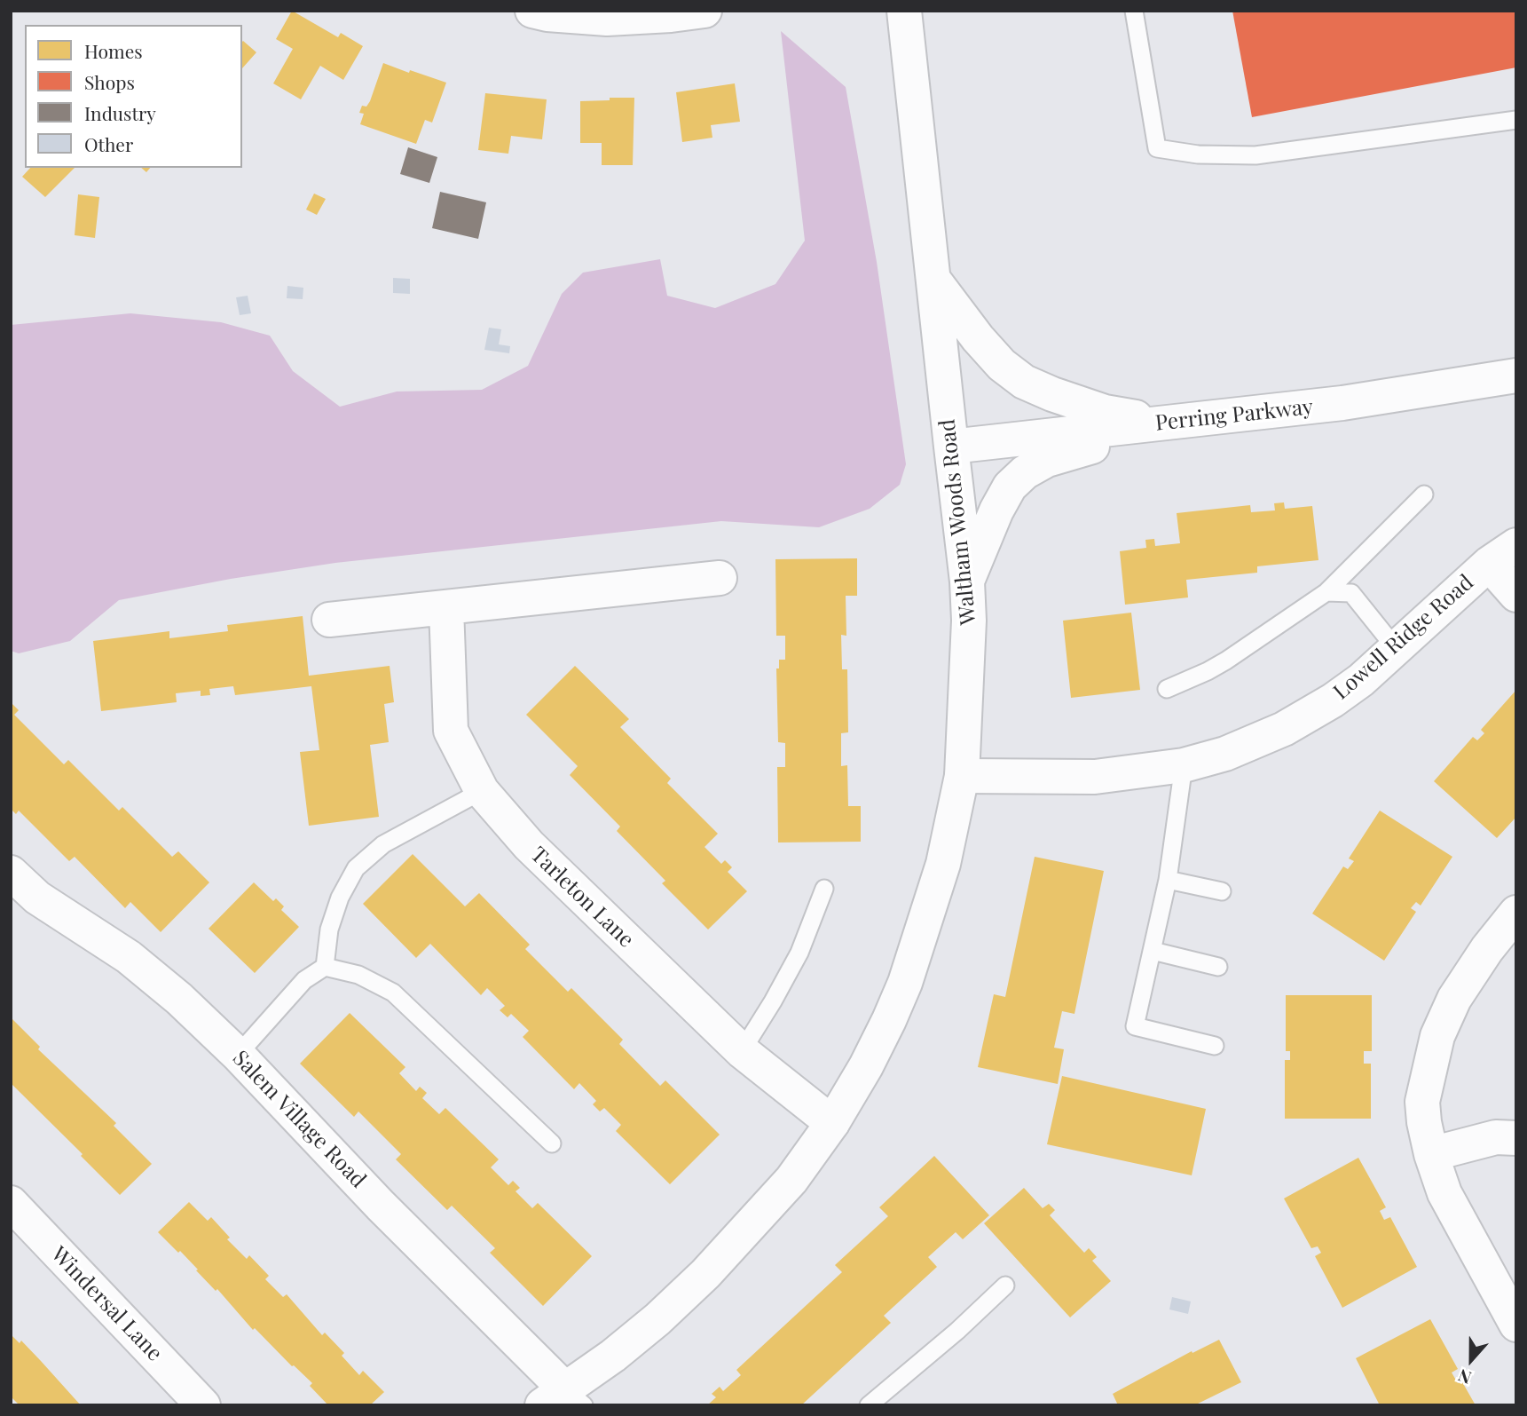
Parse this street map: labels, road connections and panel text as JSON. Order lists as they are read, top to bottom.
{
  "streets": {
    "street": [
      "Perring Parkway",
      "Waltham Woods Road",
      "Lowell Ridge Road",
      "Tarleton Lane",
      "Salem Village Road",
      "Windersal Lane"
    ]
  },
  "crossings": [
    ["Perring Parkway", "Waltham Woods Road"],
    ["Waltham Woods Road", "Lowell Ridge Road"],
    ["Waltham Woods Road", "Tarleton Lane"],
    ["Waltham Woods Road", "Salem Village Road"]
  ],
  "legend": [
    "Homes",
    "Shops",
    "Industry",
    "Other"
  ],
  "north": "bottom"
}
